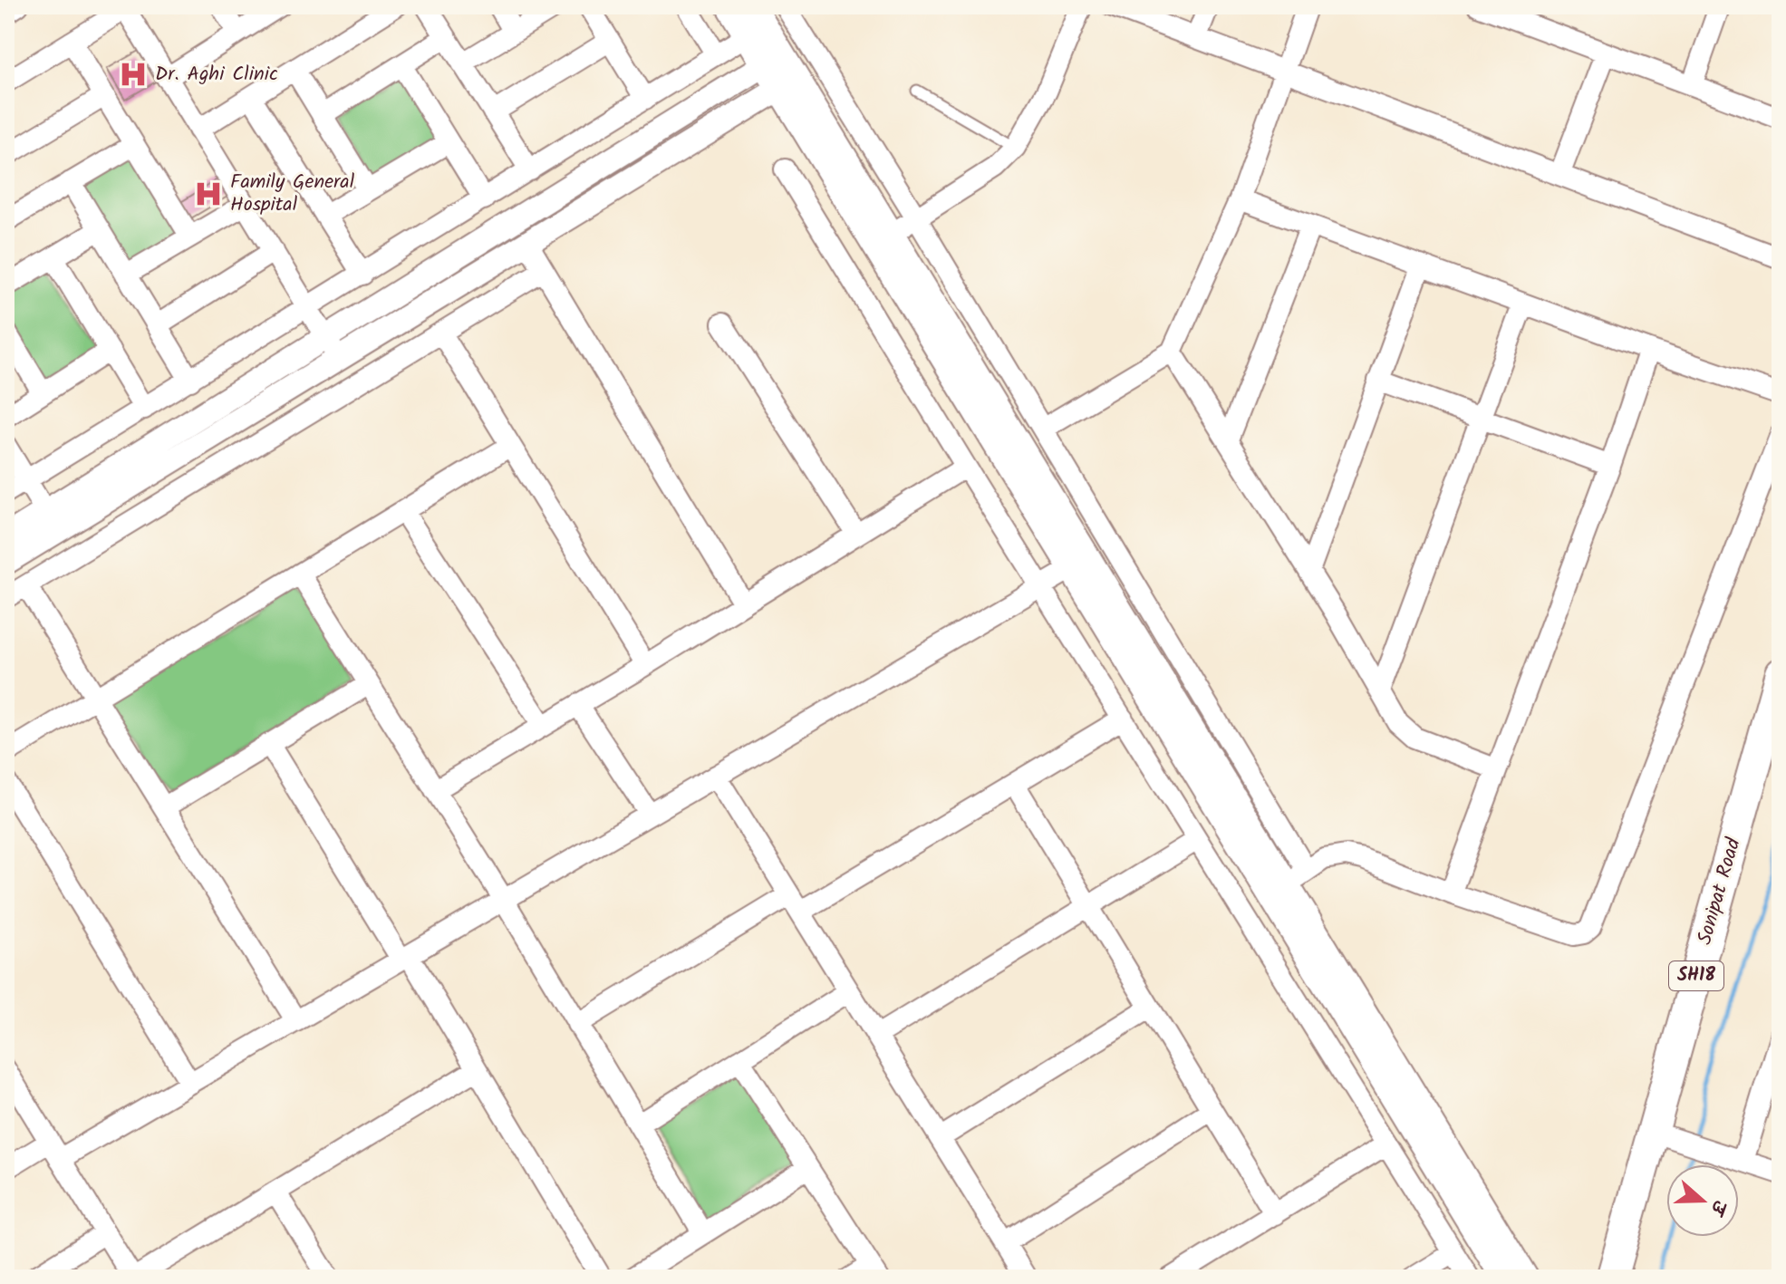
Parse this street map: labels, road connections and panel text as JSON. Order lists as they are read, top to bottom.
{
  "streets": {
    "main road": ["Sonipat Road", "SH18"]
  },
  "places": {
    "hospital": ["Dr. Aghi Clinic", "Family General Hospital"]
  },
  "north": "right"
}
